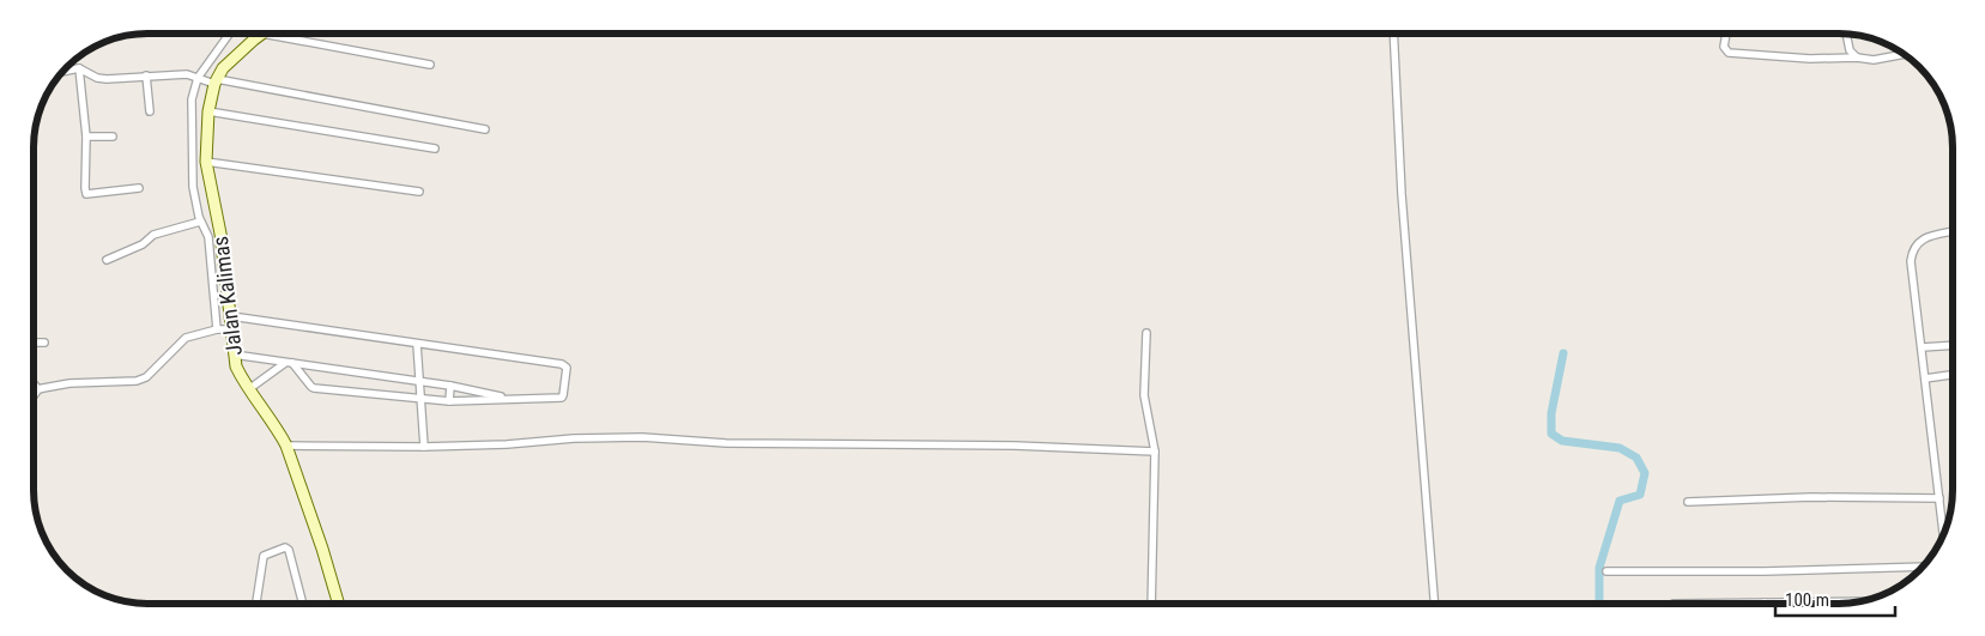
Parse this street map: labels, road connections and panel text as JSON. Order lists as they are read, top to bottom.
{
  "streets": {
    "street": ["Jalan Kalimas"]
  },
  "scale_bar": "100 m"
}
